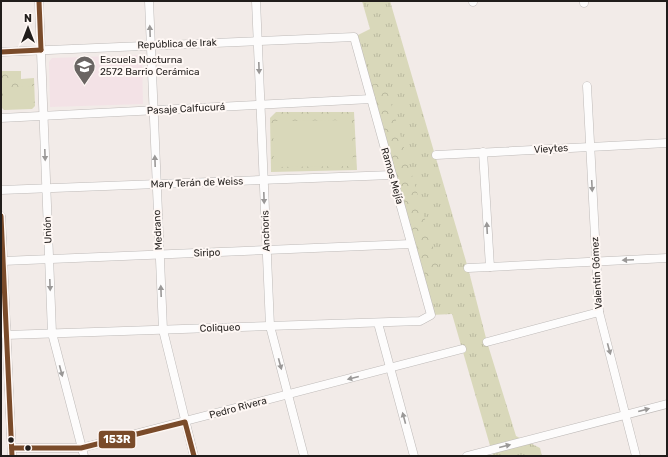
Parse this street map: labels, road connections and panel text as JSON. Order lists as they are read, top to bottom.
{
  "streets": {
    "street": [
      "República de Irak",
      "Pasaje Calfucurá",
      "Vieytes",
      "Ramos Mejía",
      "Mary Terán de Weiss",
      "Unión",
      "Medrano",
      "Anchoris",
      "Siripo",
      "Valentín Gómez",
      "Coliqueo",
      "Pedro Rivera"
    ]
  },
  "crossings": [
    ["República de Irak", "Ramos Mejía"],
    ["República de Irak", "Unión"],
    ["República de Irak", "Medrano"],
    ["República de Irak", "Anchoris"],
    ["Pasaje Calfucurá", "Ramos Mejía"],
    ["Pasaje Calfucurá", "Unión"],
    ["Pasaje Calfucurá", "Medrano"],
    ["Pasaje Calfucurá", "Anchoris"],
    ["Vieytes", "Valentín Gómez"],
    ["Ramos Mejía", "Mary Terán de Weiss"],
    ["Ramos Mejía", "Siripo"],
    ["Ramos Mejía", "Coliqueo"],
    ["Mary Terán de Weiss", "Unión"],
    ["Mary Terán de Weiss", "Medrano"],
    ["Mary Terán de Weiss", "Anchoris"],
    ["Unión", "Siripo"],
    ["Unión", "Coliqueo"],
    ["Unión", "Pedro Rivera"],
    ["Medrano", "Siripo"],
    ["Medrano", "Coliqueo"],
    ["Medrano", "Pedro Rivera"],
    ["Anchoris", "Siripo"],
    ["Anchoris", "Coliqueo"],
    ["Anchoris", "Pedro Rivera"]
  ],
  "one_way": ["Medrano", "Anchoris", "Valentín Gómez"],
  "places": {
    "school or university": ["Escuela Nocturna 2572 Barrio Cerámica"]
  },
  "lines": ["transit line 153R"],
  "north": "top"
}
